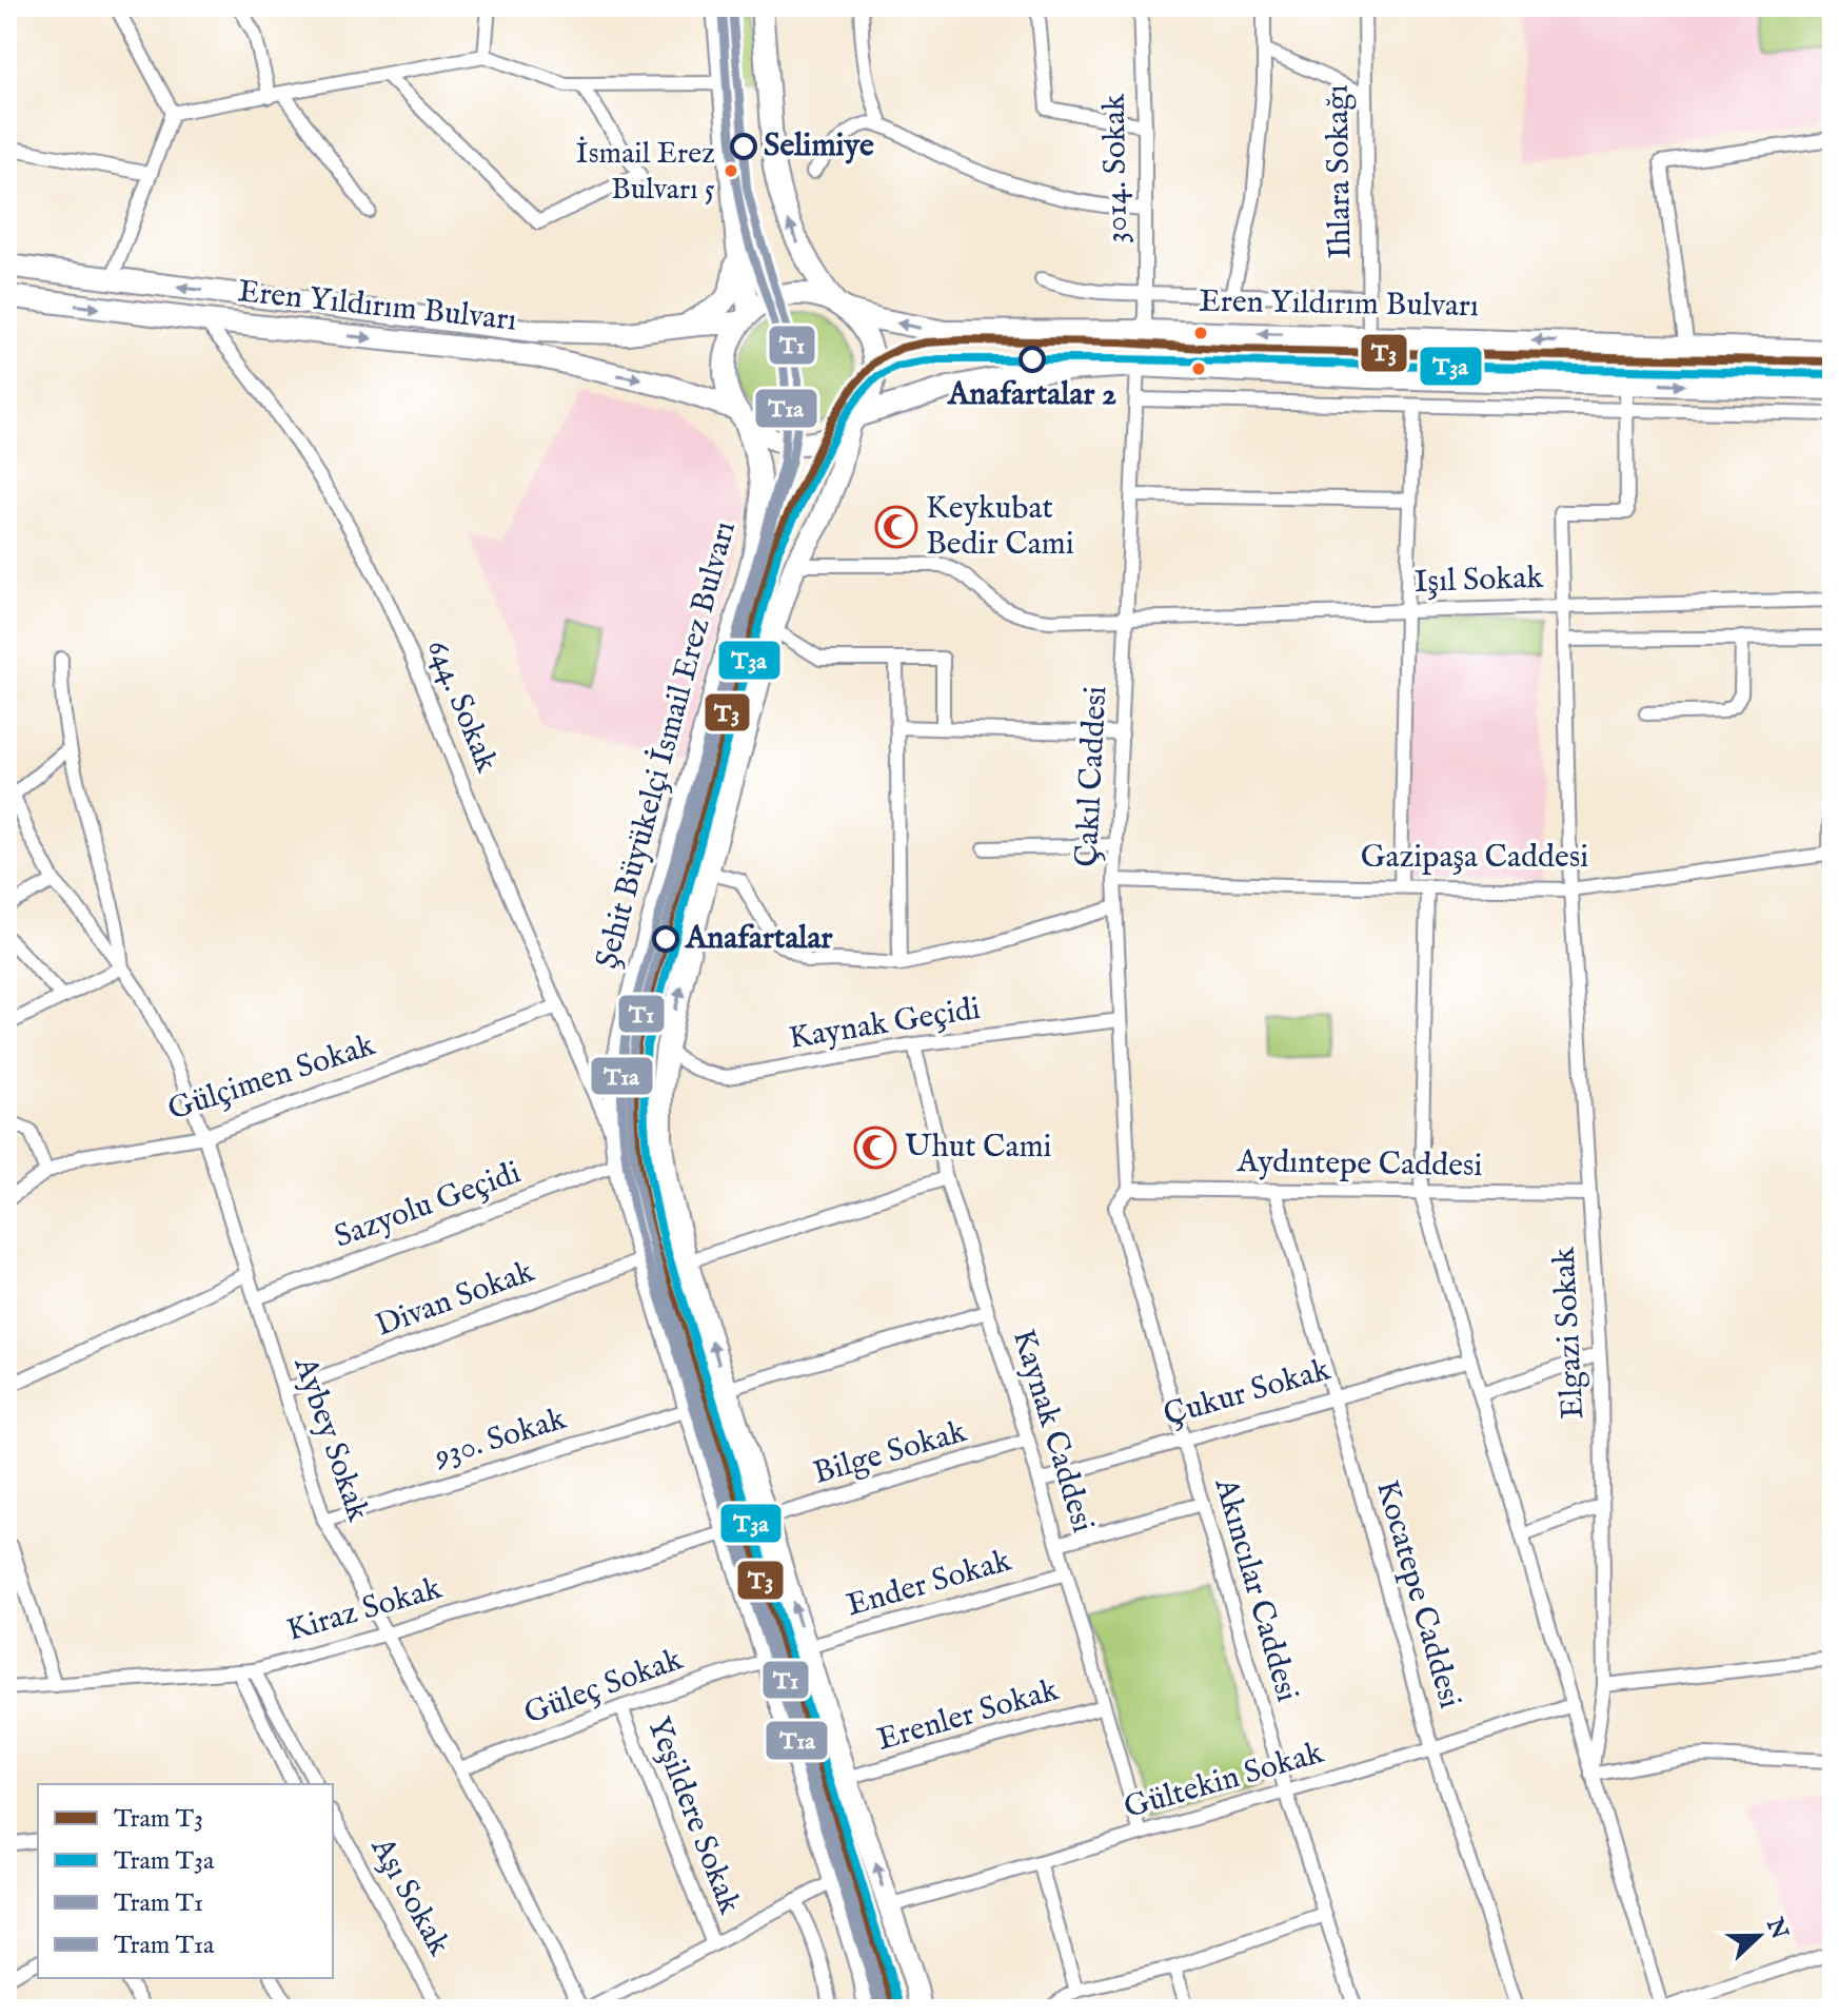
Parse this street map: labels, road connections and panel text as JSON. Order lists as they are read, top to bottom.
{
  "streets": {
    "main road": ["Eren Yıldırım Bulvarı", "Şehit Büyükelçi İsmail Erez Bulvarı"],
    "street": [
      "3014. Sokak",
      "Ihlara Sokağı",
      "Işıl Sokak",
      "644. Sokak",
      "Çakıl Caddesi",
      "Gazipaşa Caddesi",
      "Kaynak Geçidi",
      "Gülçimen Sokak",
      "Aydıntepe Caddesi",
      "Sazyolu Geçidi",
      "Divan Sokak",
      "Elgazi Sokak",
      "Çukur Sokak",
      "Kaynak Caddesi",
      "930. Sokak",
      "Aybey Sokak",
      "Bilge Sokak",
      "Ender Sokak",
      "Akıncılar Caddesi",
      "Kocatepe Caddesi",
      "Kiraz Sokak",
      "Güleç Sokak",
      "Erenler Sokak",
      "Gültekin Sokak",
      "Yeşildere Sokak",
      "Aşı Sokak"
    ]
  },
  "crossings": [
    ["3014. Sokak", "Eren Yıldırım Bulvarı"],
    ["Ihlara Sokağı", "Eren Yıldırım Bulvarı"],
    ["Eren Yıldırım Bulvarı", "644. Sokak"],
    ["Eren Yıldırım Bulvarı", "Şehit Büyükelçi İsmail Erez Bulvarı"],
    ["Işıl Sokak", "Çakıl Caddesi"],
    ["Işıl Sokak", "Elgazi Sokak"],
    ["644. Sokak", "Şehit Büyükelçi İsmail Erez Bulvarı"],
    ["644. Sokak", "Gülçimen Sokak"],
    ["Şehit Büyükelçi İsmail Erez Bulvarı", "Sazyolu Geçidi"],
    ["Şehit Büyükelçi İsmail Erez Bulvarı", "Divan Sokak"],
    ["Şehit Büyükelçi İsmail Erez Bulvarı", "930. Sokak"],
    ["Şehit Büyükelçi İsmail Erez Bulvarı", "Kiraz Sokak"],
    ["Şehit Büyükelçi İsmail Erez Bulvarı", "Güleç Sokak"],
    ["Çakıl Caddesi", "Gazipaşa Caddesi"],
    ["Çakıl Caddesi", "Kaynak Geçidi"],
    ["Çakıl Caddesi", "Aydıntepe Caddesi"],
    ["Çakıl Caddesi", "Akıncılar Caddesi"],
    ["Gazipaşa Caddesi", "Elgazi Sokak"],
    ["Kaynak Geçidi", "Kaynak Caddesi"],
    ["Gülçimen Sokak", "Aybey Sokak"],
    ["Aydıntepe Caddesi", "Elgazi Sokak"],
    ["Aydıntepe Caddesi", "Akıncılar Caddesi"],
    ["Aydıntepe Caddesi", "Kocatepe Caddesi"],
    ["Sazyolu Geçidi", "Aybey Sokak"],
    ["Divan Sokak", "Aybey Sokak"],
    ["Çukur Sokak", "Kaynak Caddesi"],
    ["Çukur Sokak", "Akıncılar Caddesi"],
    ["Çukur Sokak", "Kocatepe Caddesi"],
    ["Kaynak Caddesi", "Bilge Sokak"],
    ["Kaynak Caddesi", "Ender Sokak"],
    ["Kaynak Caddesi", "Erenler Sokak"],
    ["Kaynak Caddesi", "Gültekin Sokak"],
    ["930. Sokak", "Aybey Sokak"],
    ["Aybey Sokak", "Kiraz Sokak"],
    ["Aybey Sokak", "Güleç Sokak"],
    ["Akıncılar Caddesi", "Gültekin Sokak"],
    ["Kocatepe Caddesi", "Gültekin Sokak"],
    ["Güleç Sokak", "Yeşildere Sokak"]
  ],
  "places": {
    "other": [
      "Selimiye",
      "İsmail Erez Bulvarı 5",
      "Anafartalar 2",
      "Anafartalar"
    ],
    "mosque": ["Keykubat Bedir Cami", "Uhut Cami"]
  },
  "lines": [
    "tram line T1",
    "tram line T1a",
    "tram line T3",
    "tram line T3a"
  ],
  "legend": [
    "Tram T3",
    "Tram T3a",
    "Tram T1",
    "Tram T1a"
  ],
  "north": "right"
}
